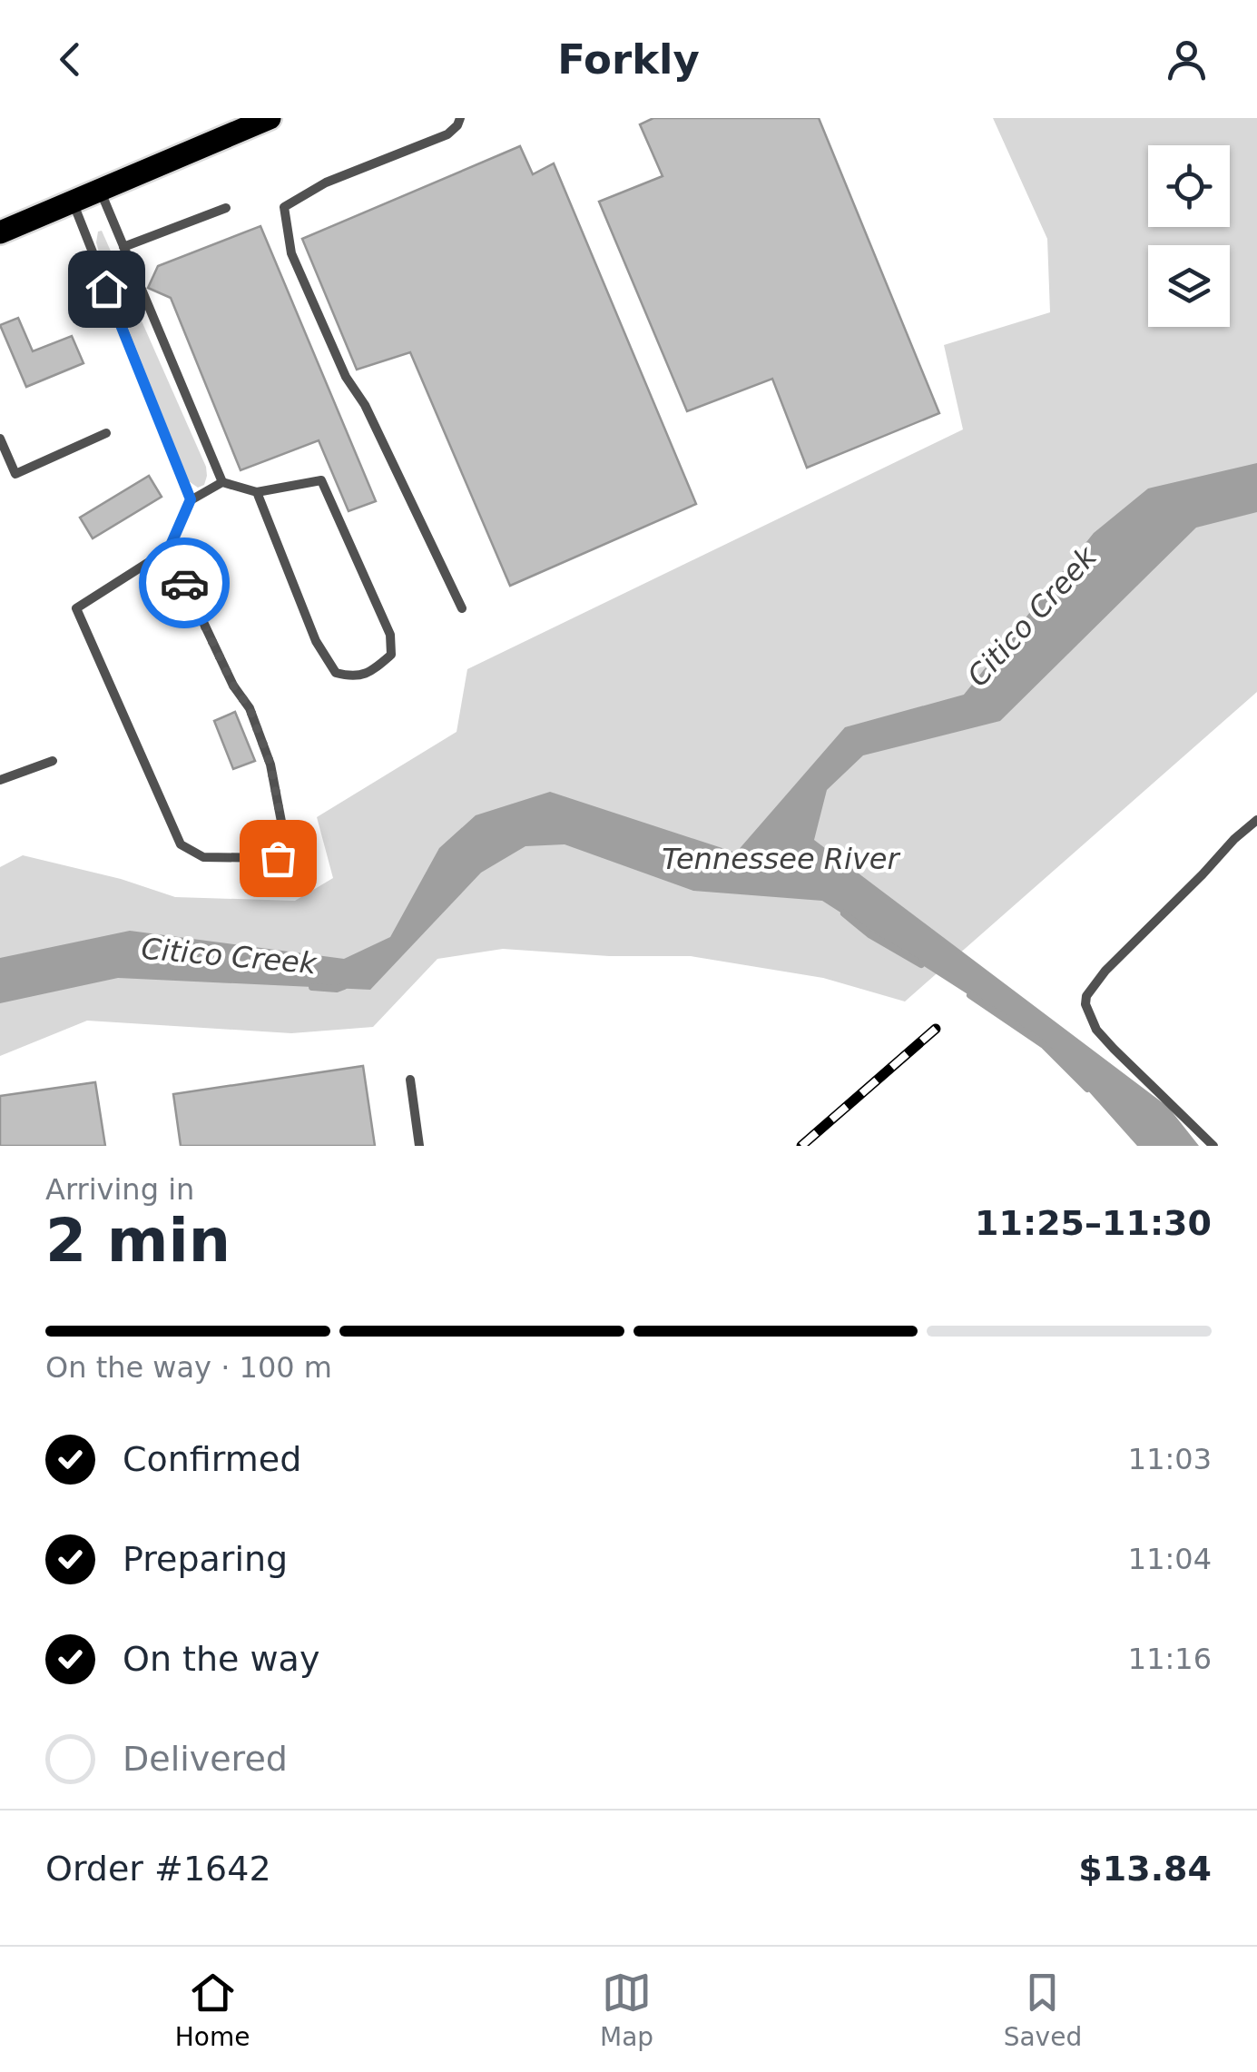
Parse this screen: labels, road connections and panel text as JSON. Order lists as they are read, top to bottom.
{
  "water": ["Citico Creek", "Tennessee River"],
  "page": {
    "header": "Forkly",
    "heading": ["2 min", "Arriving in", "11:25–11:30"],
    "panel": ["Order #1642", "$13.84"],
    "bar": "On the way · 100 m",
    "list": [
      ["Confirmed", "11:03"],
      ["Preparing", "11:04"],
      ["On the way", "11:16"],
      "Delivered"
    ],
    "tabs": ["Home", "Map", "Saved"]
  }
}
